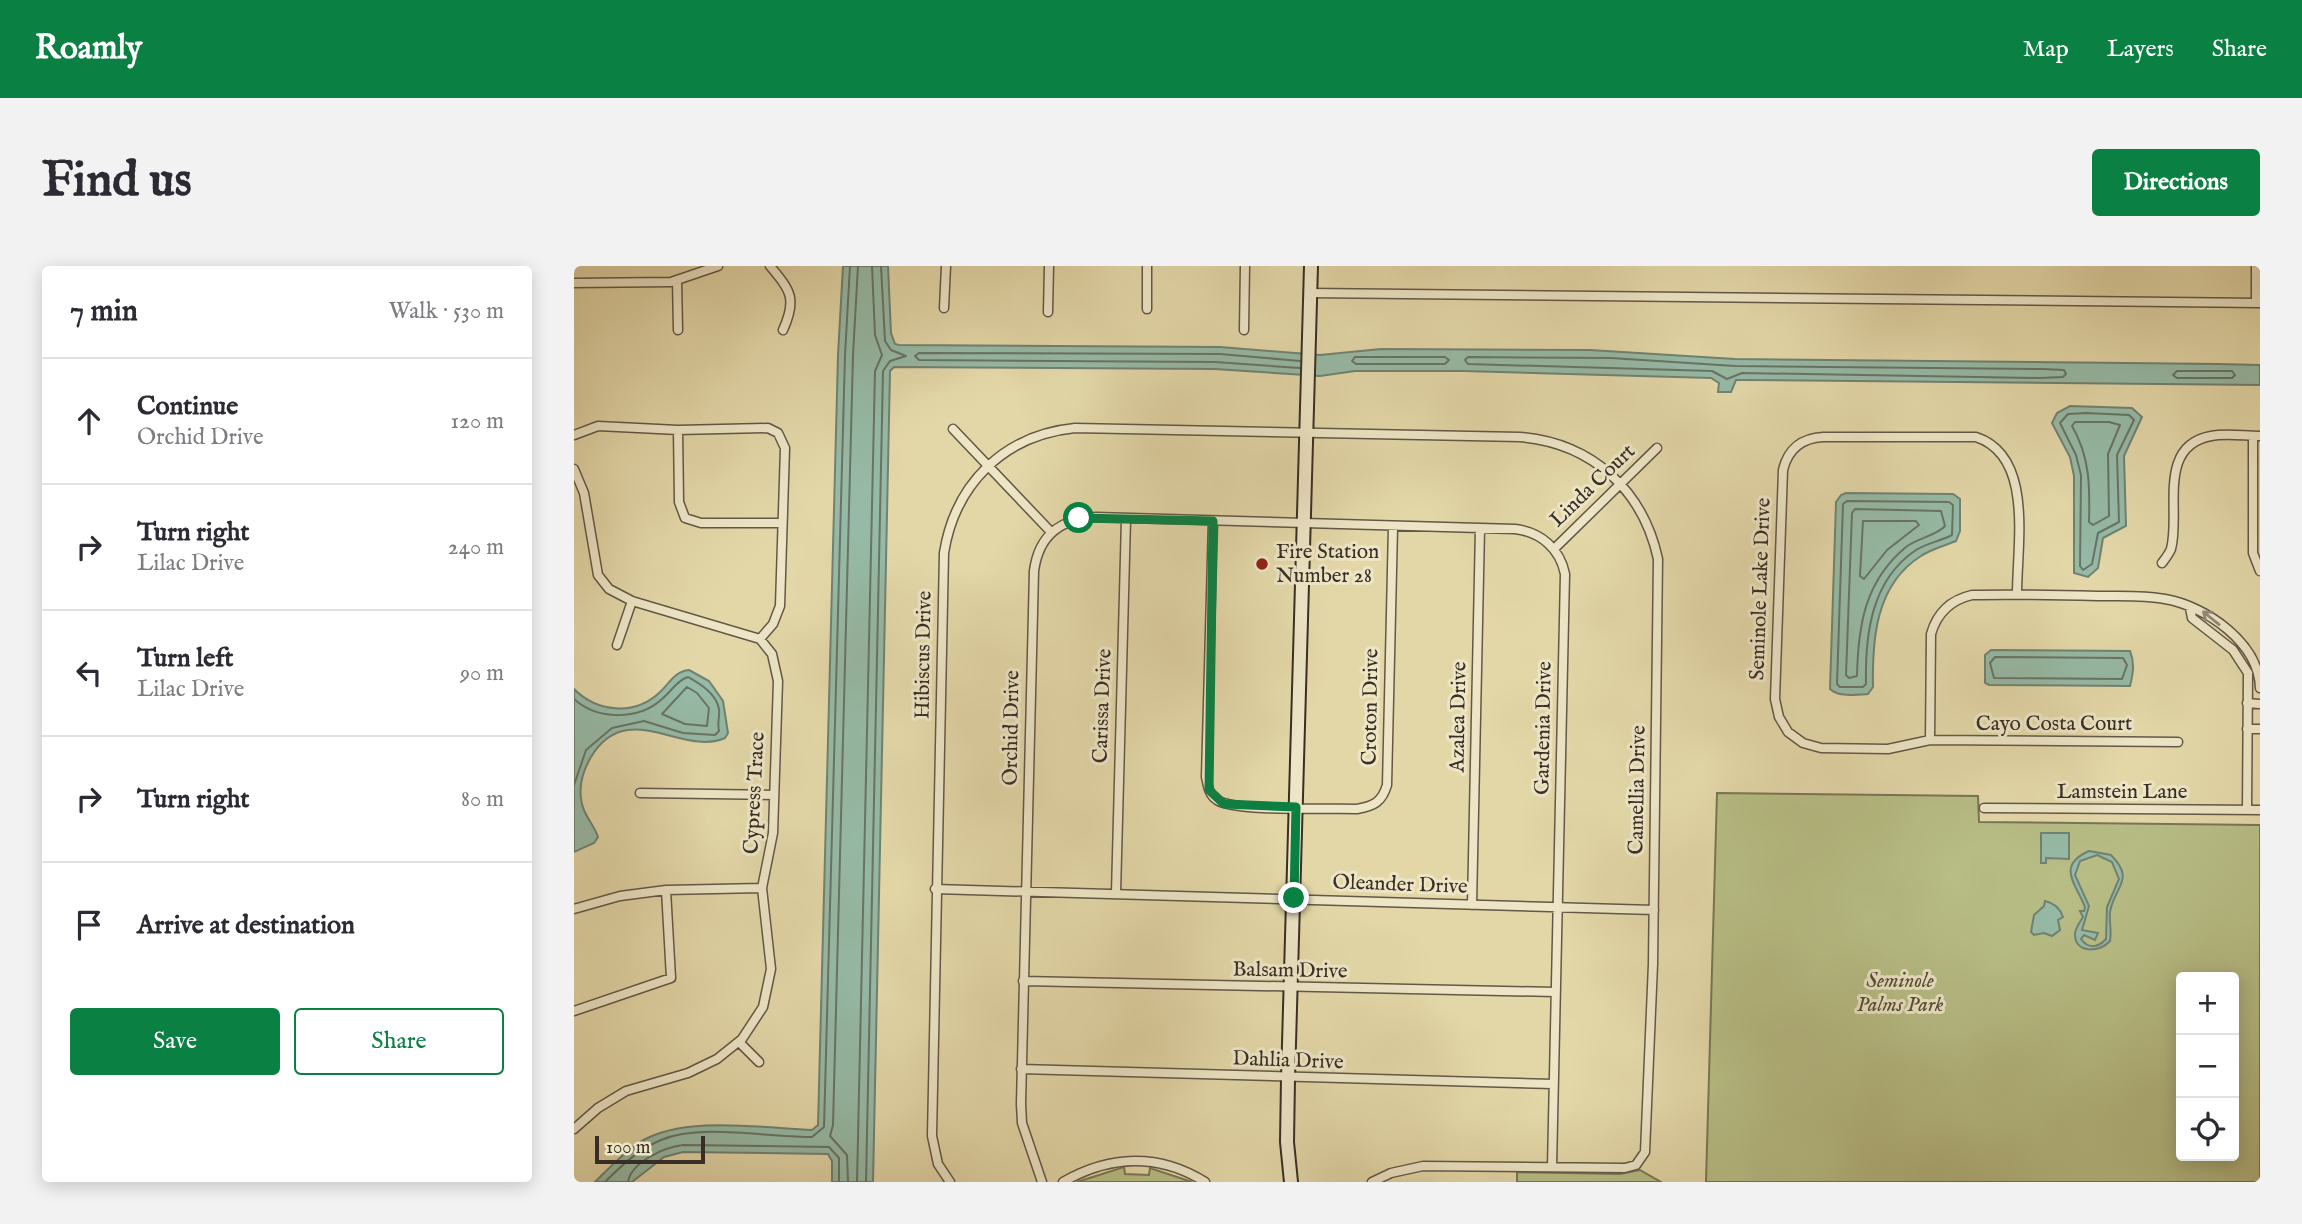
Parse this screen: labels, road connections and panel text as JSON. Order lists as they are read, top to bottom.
{
  "streets": {
    "street": [
      "Linda Court",
      "Seminole Lake Drive",
      "Hibiscus Drive",
      "Carissa Drive",
      "Croton Drive",
      "Azalea Drive",
      "Cayo Costa Court",
      "Orchid Drive",
      "Gardenia Drive",
      "Camellia Drive",
      "Lamstein Lane",
      "Cypress Trace",
      "Oleander Drive",
      "Balsam Drive",
      "Dahlia Drive"
    ]
  },
  "crossings": [
    ["Linda Court", "Gardenia Drive"],
    ["Linda Court", "Camellia Drive"],
    ["Seminole Lake Drive", "Cayo Costa Court"],
    ["Hibiscus Drive", "Camellia Drive"],
    ["Hibiscus Drive", "Oleander Drive"],
    ["Carissa Drive", "Oleander Drive"],
    ["Azalea Drive", "Oleander Drive"],
    ["Orchid Drive", "Oleander Drive"],
    ["Orchid Drive", "Balsam Drive"],
    ["Orchid Drive", "Dahlia Drive"],
    ["Gardenia Drive", "Camellia Drive"],
    ["Gardenia Drive", "Oleander Drive"],
    ["Gardenia Drive", "Balsam Drive"],
    ["Gardenia Drive", "Dahlia Drive"],
    ["Camellia Drive", "Oleander Drive"]
  ],
  "parks": ["Seminole Palms Park"],
  "places": ["Fire Station Number 28"],
  "scale_bar": "100 m",
  "page": {
    "header": "Roamly",
    "nav": ["Map", "Layers", "Share"],
    "buttons": [
      "Directions",
      ["Save", "Share"]
    ],
    "title": "Find us",
    "heading": ["7 min", "Walk · 530 m"],
    "list": [
      ["Continue", "Orchid Drive", "120 m"],
      ["Turn right", "Lilac Drive", "240 m"],
      ["Turn left", "Lilac Drive", "90 m"],
      ["Turn right", "80 m"],
      "Arrive at destination"
    ],
    "map_buttons": ["+", "−"],
    "scale": "100 m"
  }
}
